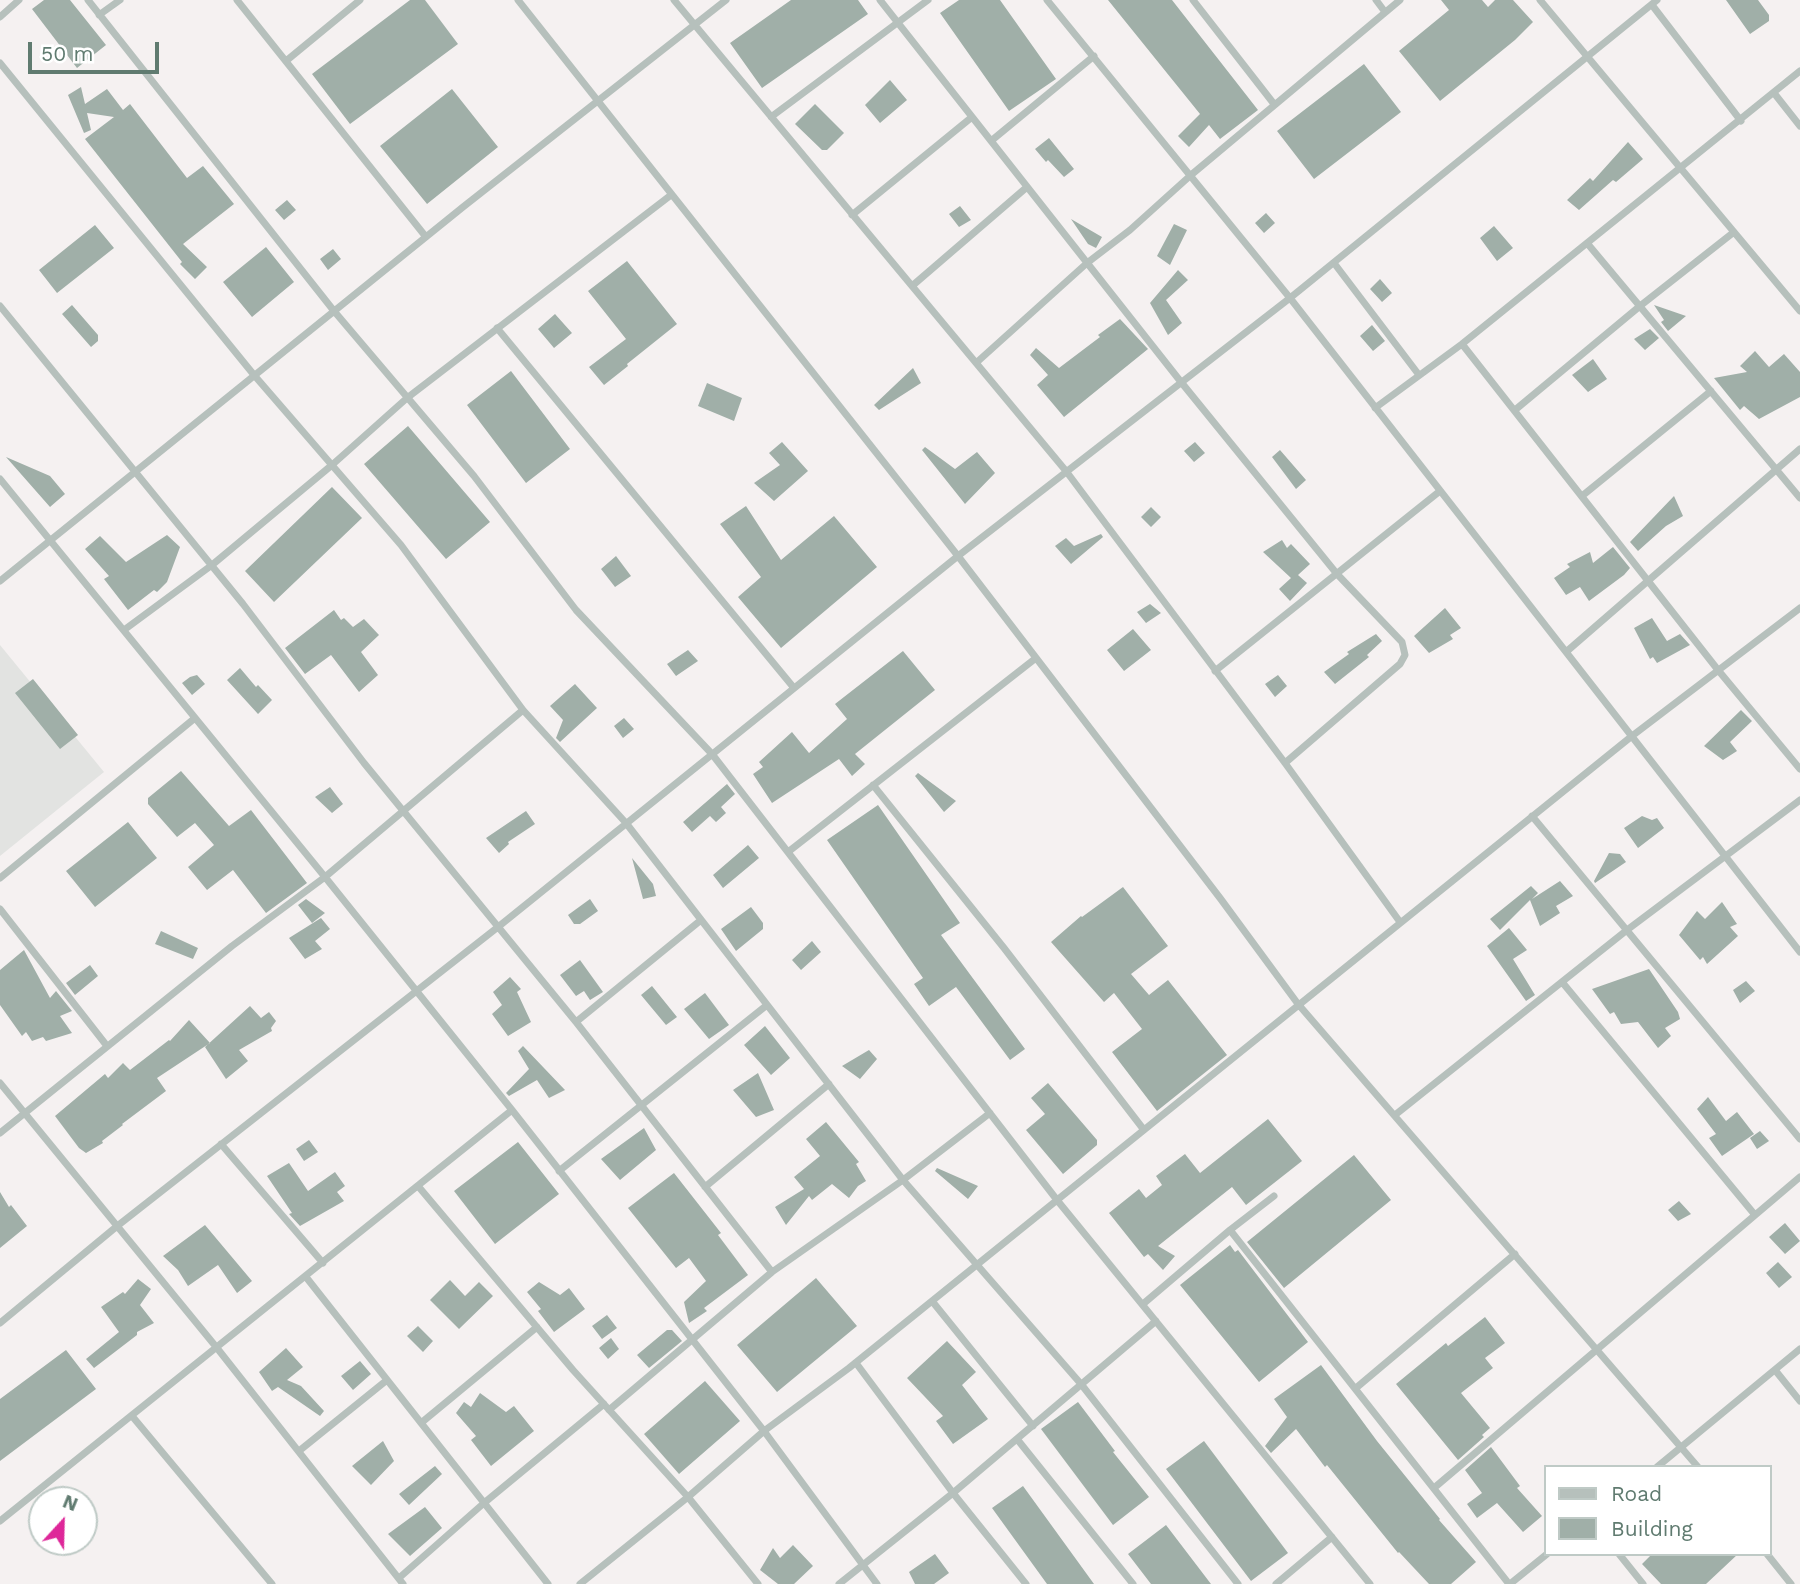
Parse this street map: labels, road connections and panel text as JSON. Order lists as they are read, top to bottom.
{
  "legend": ["Road", "Building"],
  "scale_bar": "50 m",
  "north": "top"
}
